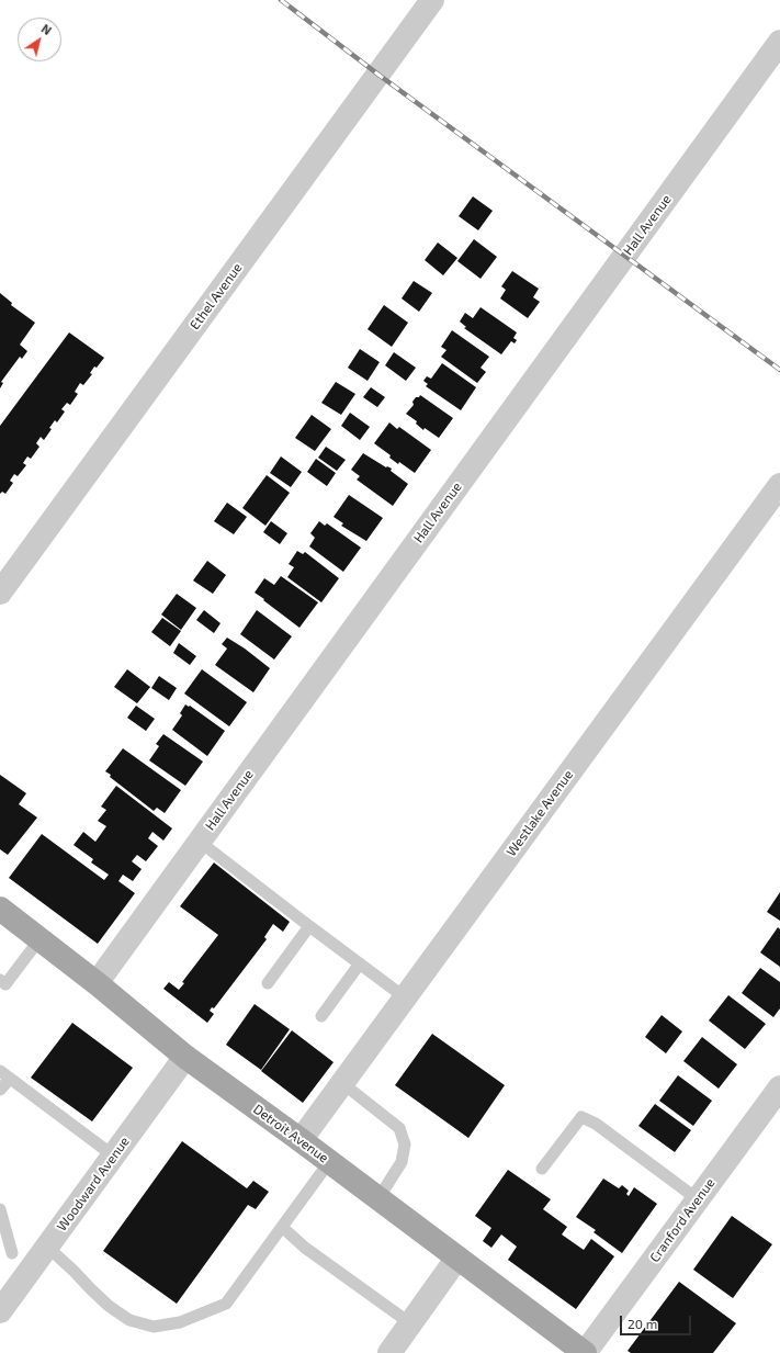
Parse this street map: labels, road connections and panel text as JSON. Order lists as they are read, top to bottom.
{
  "streets": {
    "main road": ["Detroit Avenue"],
    "street": [
      "Hall Avenue",
      "Ethel Avenue",
      "Westlake Avenue",
      "Woodward Avenue",
      "Cranford Avenue"
    ]
  },
  "crossings": [
    ["Hall Avenue", "Detroit Avenue"],
    ["Westlake Avenue", "Detroit Avenue"],
    ["Detroit Avenue", "Woodward Avenue"],
    ["Detroit Avenue", "Cranford Avenue"]
  ],
  "scale_bar": "20 m",
  "north": "top right"
}
